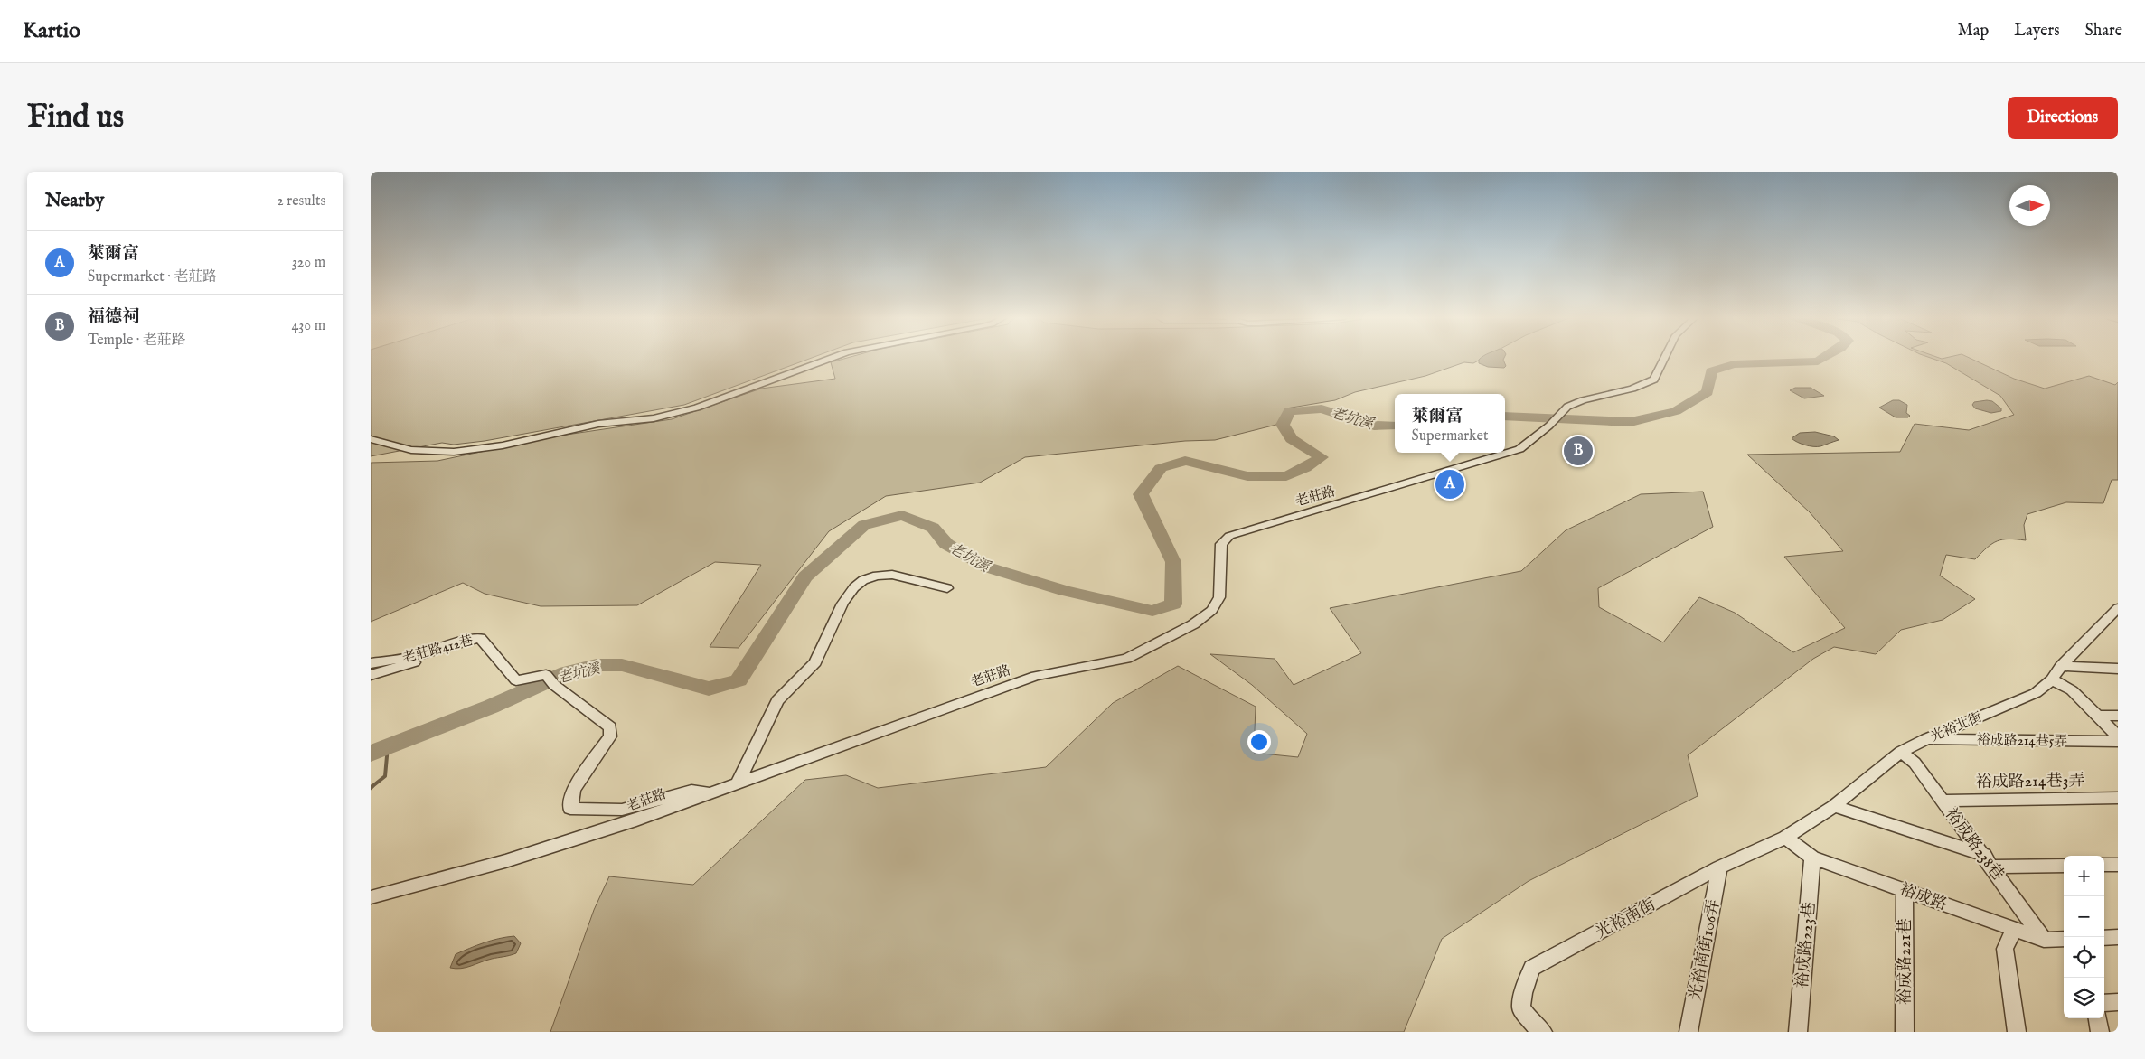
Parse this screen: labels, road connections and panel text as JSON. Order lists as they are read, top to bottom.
{
  "streets": {
    "street": [
      "老莊路",
      "老莊路412巷",
      "光裕北街",
      "裕成路214巷5弄",
      "裕成路214巷3弄",
      "裕成路238巷",
      "裕成路",
      "光裕南街",
      "裕成路223巷",
      "光裕南街106弄",
      "裕成路221巷"
    ]
  },
  "crossings": [
    ["老莊路", "老莊路412巷"],
    ["光裕北街", "裕成路214巷5弄"],
    ["光裕北街", "裕成路238巷"],
    ["光裕北街", "裕成路"],
    ["光裕北街", "光裕南街"],
    ["裕成路214巷3弄", "裕成路238巷"],
    ["裕成路238巷", "裕成路"],
    ["裕成路", "光裕南街"],
    ["裕成路", "裕成路223巷"],
    ["裕成路", "裕成路221巷"],
    ["光裕南街", "光裕南街106弄"]
  ],
  "water": ["老坑溪"],
  "north": "right",
  "page": {
    "header": "Kartio",
    "nav": ["Map", "Layers", "Share"],
    "buttons": "Directions",
    "title": "Find us",
    "heading": ["Nearby", "2 results"],
    "list": [
      {
        "mark": "A",
        "name": "萊爾富",
        "note": "Supermarket · 老莊路",
        "value": "320 m"
      },
      {
        "mark": "B",
        "name": "福德祠",
        "note": "Temple · 老莊路",
        "value": "430 m"
      }
    ],
    "popup": ["萊爾富", "Supermarket"],
    "pins": ["B", "A"],
    "map_buttons": ["+", "−"]
  }
}
